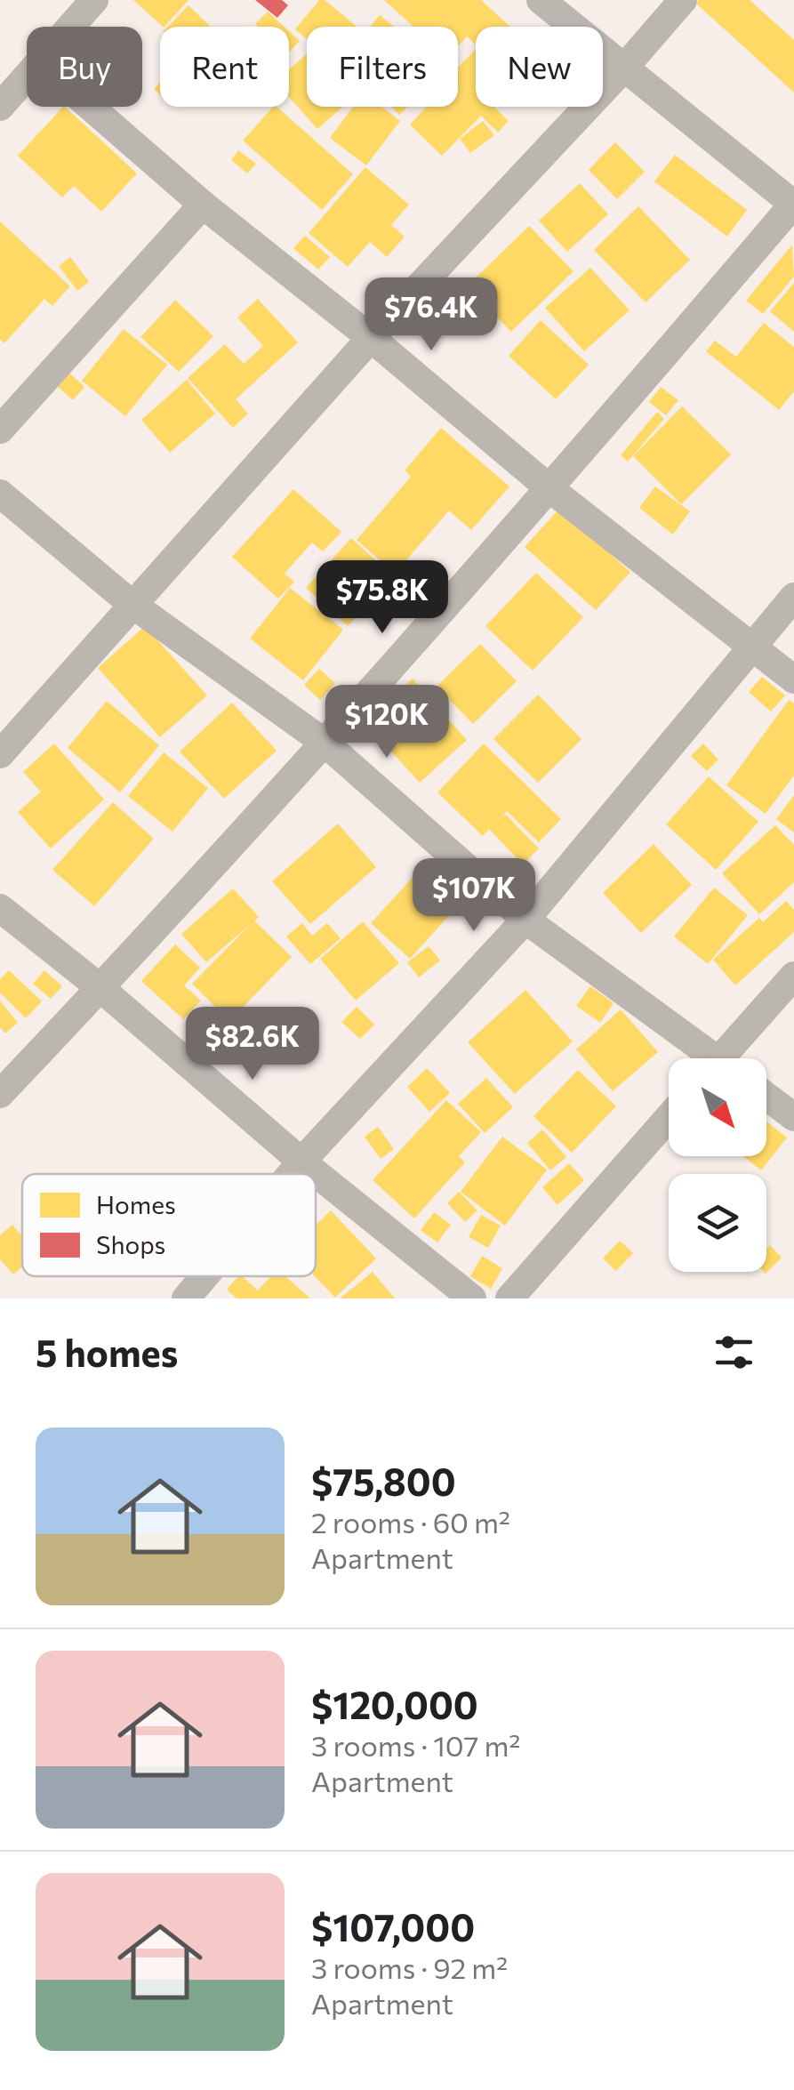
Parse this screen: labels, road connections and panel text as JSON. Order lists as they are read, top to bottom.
{
  "legend": ["Homes", "Shops"],
  "north": "bottom right",
  "page": {
    "chip": [
      "Buy",
      "Rent",
      "Filters",
      "New"
    ],
    "price": [
      "$76.4K",
      "$75.8K",
      "$120K",
      "$107K",
      "$82.6K"
    ],
    "heading": "5 homes",
    "list": [
      {
        "name": "$75,800",
        "note": "2 rooms · 60 m² · Apartment"
      },
      {
        "name": "$120,000",
        "note": "3 rooms · 107 m² · Apartment"
      },
      {
        "name": "$107,000",
        "note": "3 rooms · 92 m² · Apartment"
      }
    ]
  }
}
